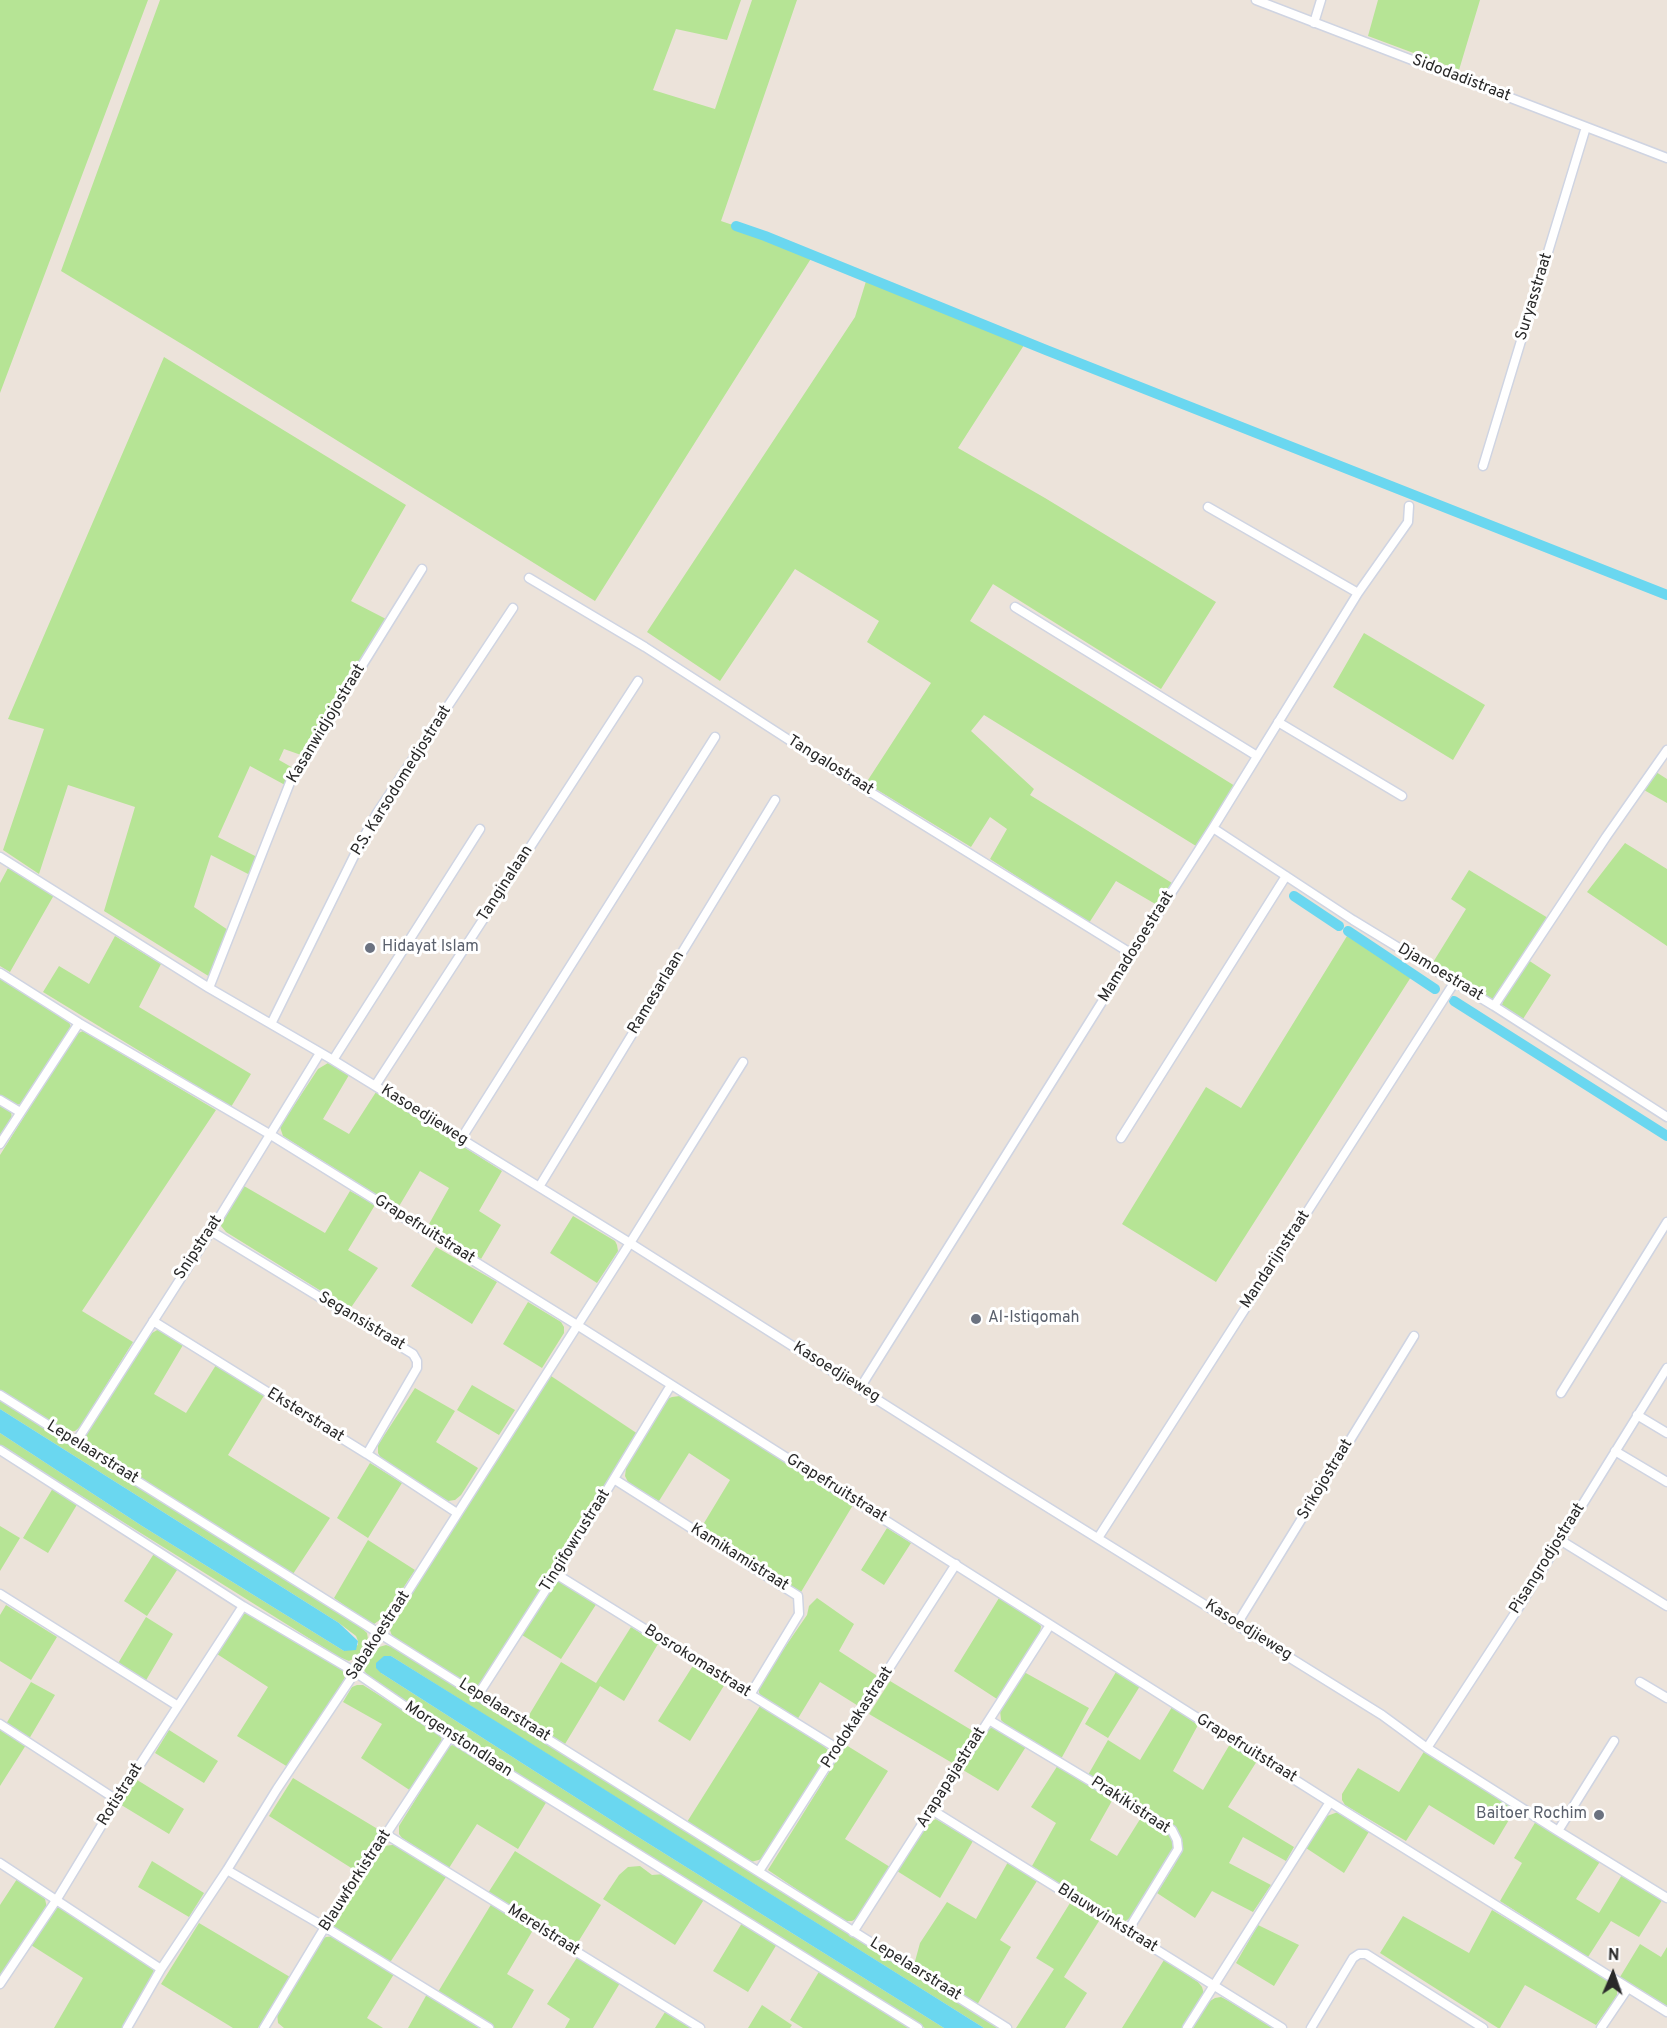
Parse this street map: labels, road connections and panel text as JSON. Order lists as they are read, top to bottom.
{
  "streets": {
    "street": [
      "Sidodadistraat",
      "Suryasstraat",
      "Kasanwidjojostraat",
      "Tangalostraat",
      "P.S. Karsodomedjostraat",
      "Tanginalaan",
      "Mamadosoestraat",
      "Djamoestraat",
      "Ramesarlaan",
      "Kasoedjieweg",
      "Grapefruitstraat",
      "Snipstraat",
      "Mandarijnstraat",
      "Segansistraat",
      "Eksterstraat",
      "Lepelaarstraat",
      "Srikojostraat",
      "Tingifowrustraat",
      "Kamikamistraat",
      "Pisangrodjostraat",
      "Sabakoestraat",
      "Bosrokomastraat",
      "Prodokakastraat",
      "Morgenstondlaan",
      "Arapapajastraat",
      "Rotistraat",
      "Prakikistraat",
      "Blauwforkistraat",
      "Blauwvinkstraat",
      "Merelstraat"
    ]
  },
  "crossings": [
    ["Sidodadistraat", "Suryasstraat"],
    ["Kasanwidjojostraat", "Kasoedjieweg"],
    ["Tangalostraat", "Mamadosoestraat"],
    ["P.S. Karsodomedjostraat", "Kasoedjieweg"],
    ["Tanginalaan", "Kasoedjieweg"],
    ["Mamadosoestraat", "Djamoestraat"],
    ["Mamadosoestraat", "Kasoedjieweg"],
    ["Djamoestraat", "Mandarijnstraat"],
    ["Ramesarlaan", "Kasoedjieweg"],
    ["Kasoedjieweg", "Snipstraat"],
    ["Kasoedjieweg", "Mandarijnstraat"],
    ["Kasoedjieweg", "Srikojostraat"],
    ["Kasoedjieweg", "Pisangrodjostraat"],
    ["Kasoedjieweg", "Sabakoestraat"],
    ["Grapefruitstraat", "Snipstraat"],
    ["Grapefruitstraat", "Tingifowrustraat"],
    ["Grapefruitstraat", "Sabakoestraat"],
    ["Grapefruitstraat", "Prodokakastraat"],
    ["Grapefruitstraat", "Arapapajastraat"],
    ["Snipstraat", "Segansistraat"],
    ["Snipstraat", "Eksterstraat"],
    ["Snipstraat", "Lepelaarstraat"],
    ["Segansistraat", "Eksterstraat"],
    ["Eksterstraat", "Sabakoestraat"],
    ["Lepelaarstraat", "Tingifowrustraat"],
    ["Lepelaarstraat", "Sabakoestraat"],
    ["Lepelaarstraat", "Prodokakastraat"],
    ["Lepelaarstraat", "Arapapajastraat"],
    ["Tingifowrustraat", "Kamikamistraat"],
    ["Tingifowrustraat", "Bosrokomastraat"],
    ["Kamikamistraat", "Bosrokomastraat"],
    ["Sabakoestraat", "Morgenstondlaan"],
    ["Bosrokomastraat", "Prodokakastraat"],
    ["Morgenstondlaan", "Rotistraat"],
    ["Morgenstondlaan", "Blauwforkistraat"],
    ["Arapapajastraat", "Prakikistraat"],
    ["Arapapajastraat", "Blauwvinkstraat"],
    ["Prakikistraat", "Blauwvinkstraat"],
    ["Blauwforkistraat", "Merelstraat"]
  ],
  "places": ["Hidayat Islam", "Al-Istiqomah", "Baitoer Rochim"],
  "north": "top"
}
